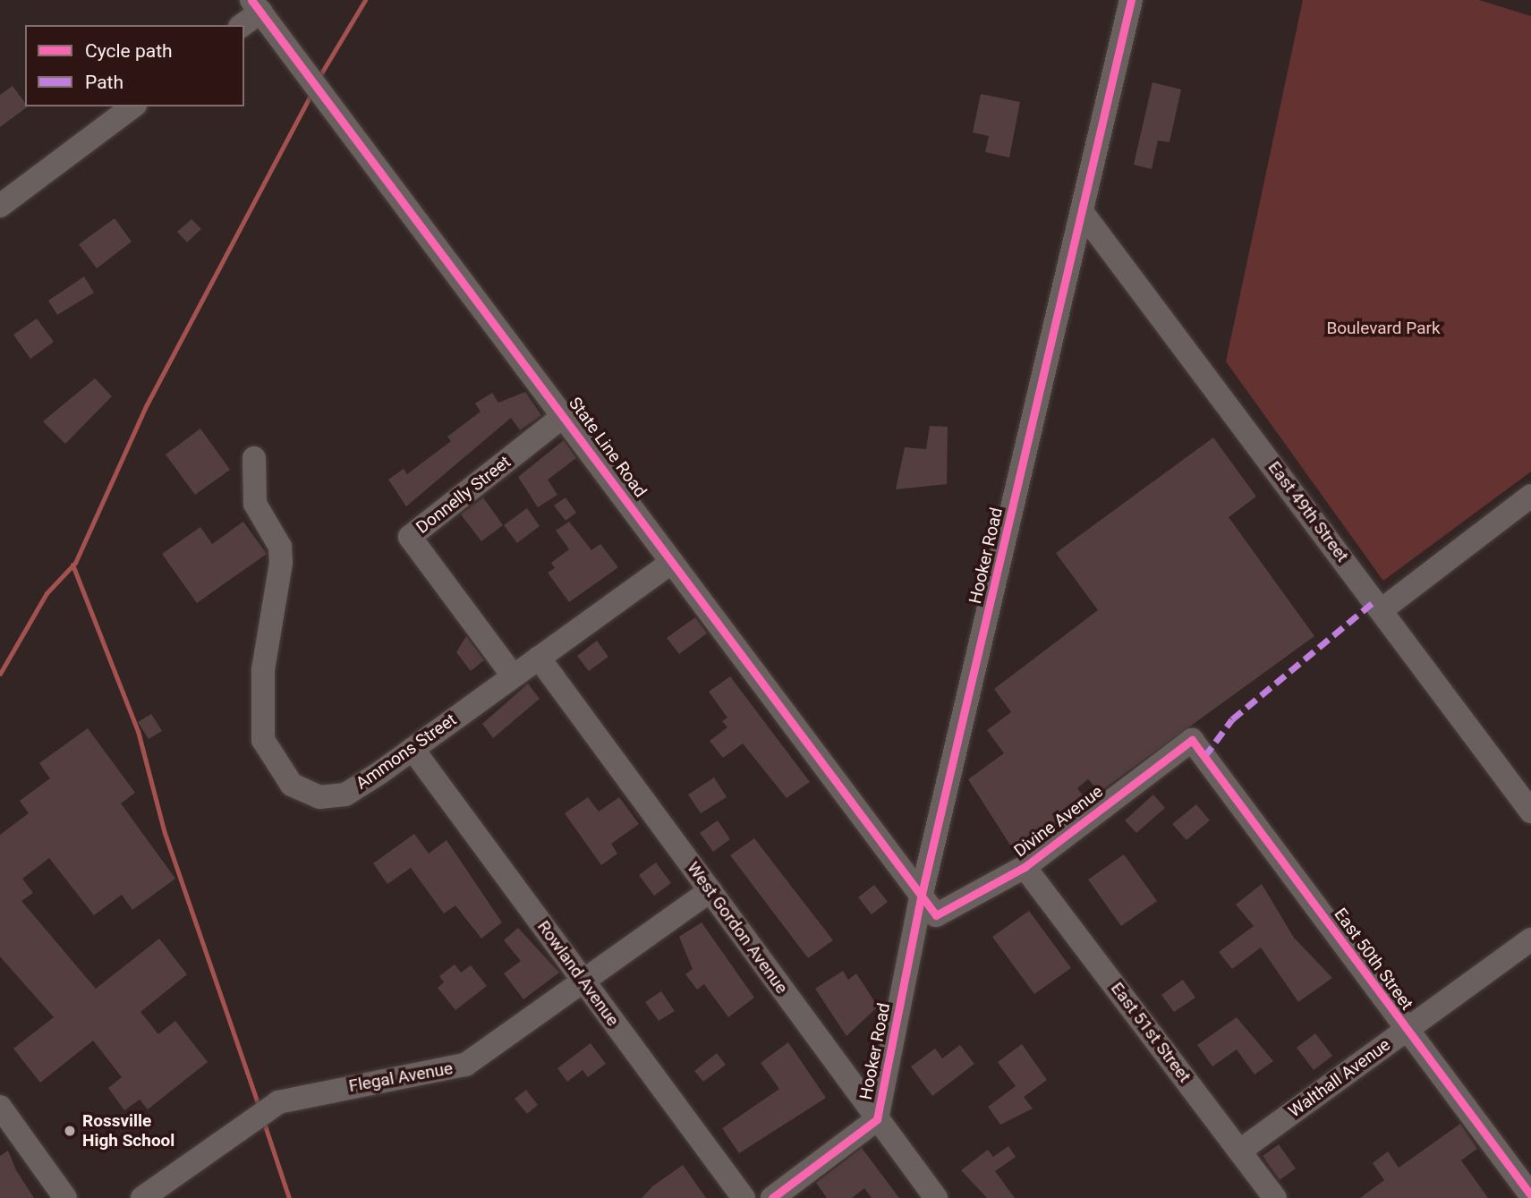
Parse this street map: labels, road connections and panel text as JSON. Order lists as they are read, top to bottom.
{
  "streets": {
    "street": [
      "State Line Road",
      "Donnelly Street",
      "East 49th Street",
      "Hooker Road",
      "Ammons Street",
      "Divine Avenue",
      "West Gordon Avenue",
      "East 50th Street",
      "Rowland Avenue",
      "East 51st Street",
      "Flegal Avenue",
      "Walthall Avenue"
    ]
  },
  "crossings": [
    ["State Line Road", "Donnelly Street"],
    ["State Line Road", "Hooker Road"],
    ["State Line Road", "Ammons Street"],
    ["State Line Road", "Divine Avenue"],
    ["Donnelly Street", "Ammons Street"],
    ["East 49th Street", "Hooker Road"],
    ["Hooker Road", "West Gordon Avenue"],
    ["Ammons Street", "West Gordon Avenue"],
    ["Ammons Street", "Rowland Avenue"],
    ["Divine Avenue", "East 50th Street"],
    ["Divine Avenue", "East 51st Street"],
    ["West Gordon Avenue", "Flegal Avenue"],
    ["East 50th Street", "Walthall Avenue"],
    ["Rowland Avenue", "Flegal Avenue"],
    ["East 51st Street", "Walthall Avenue"]
  ],
  "parks": ["Boulevard Park"],
  "places": ["Rossville High School"],
  "legend": ["Cycle path", "Path"]
}
